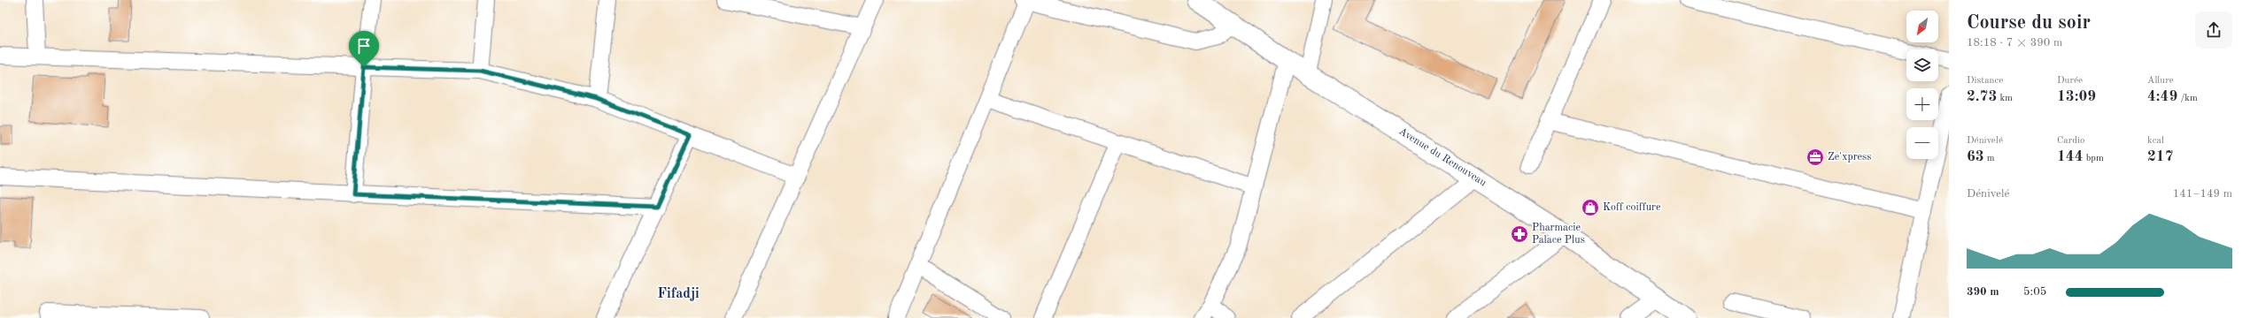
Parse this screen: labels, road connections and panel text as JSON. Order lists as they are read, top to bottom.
{
  "streets": {
    "main road": ["Avenue du Renouveau"]
  },
  "districts": ["Fifadji"],
  "places": {
    "office": ["Ze'xpress"],
    "shop": ["Koff coiffure"],
    "pharmacy": ["Pharmacie Palace Plus"]
  },
  "north": "bottom left",
  "page": {
    "heading": ["Course du soir", "18:18 · 7 × 390 m"],
    "map_buttons": ["+", "−"],
    "stats": [
      ["Distance", "2.73 km"],
      ["Durée", "13:09"],
      ["Allure", "4:49 /km"],
      ["Dénivelé", "63 m"],
      ["Cardio", "144 bpm"],
      ["kcal", "217"]
    ],
    "chart": ["Dénivelé", "141–149 m"],
    "list": [
      {
        "name": "390 m",
        "note": "5:05"
      }
    ]
  }
}
